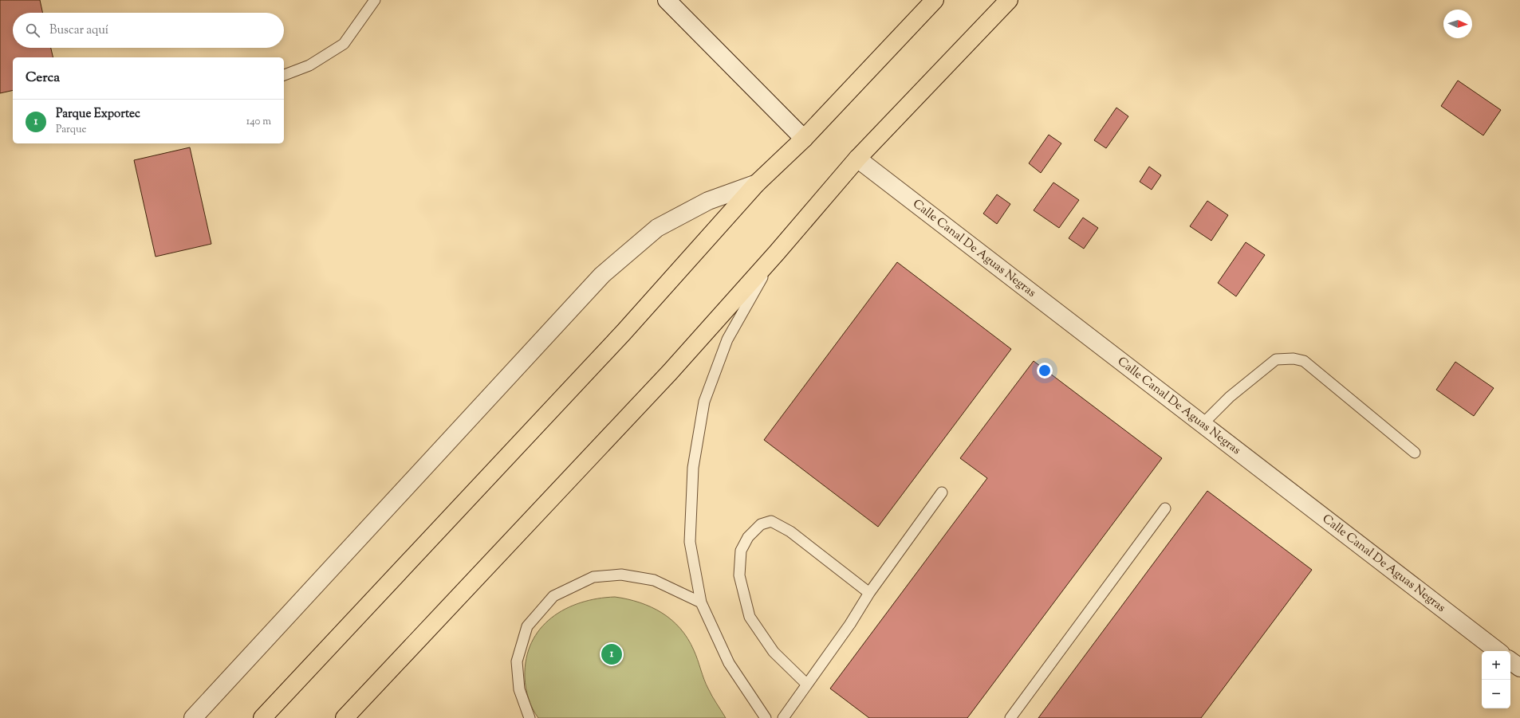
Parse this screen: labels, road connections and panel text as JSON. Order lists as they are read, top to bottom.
{
  "streets": {
    "street": ["Calle Canal De Aguas Negras"]
  },
  "north": "right",
  "page": {
    "search": "Buscar aquí",
    "heading": "Cerca",
    "list": [
      {
        "mark": "1",
        "name": "Parque Exportec",
        "note": "Parque",
        "value": "140 m"
      }
    ],
    "pins": "1",
    "map_buttons": ["+", "−"]
  }
}
